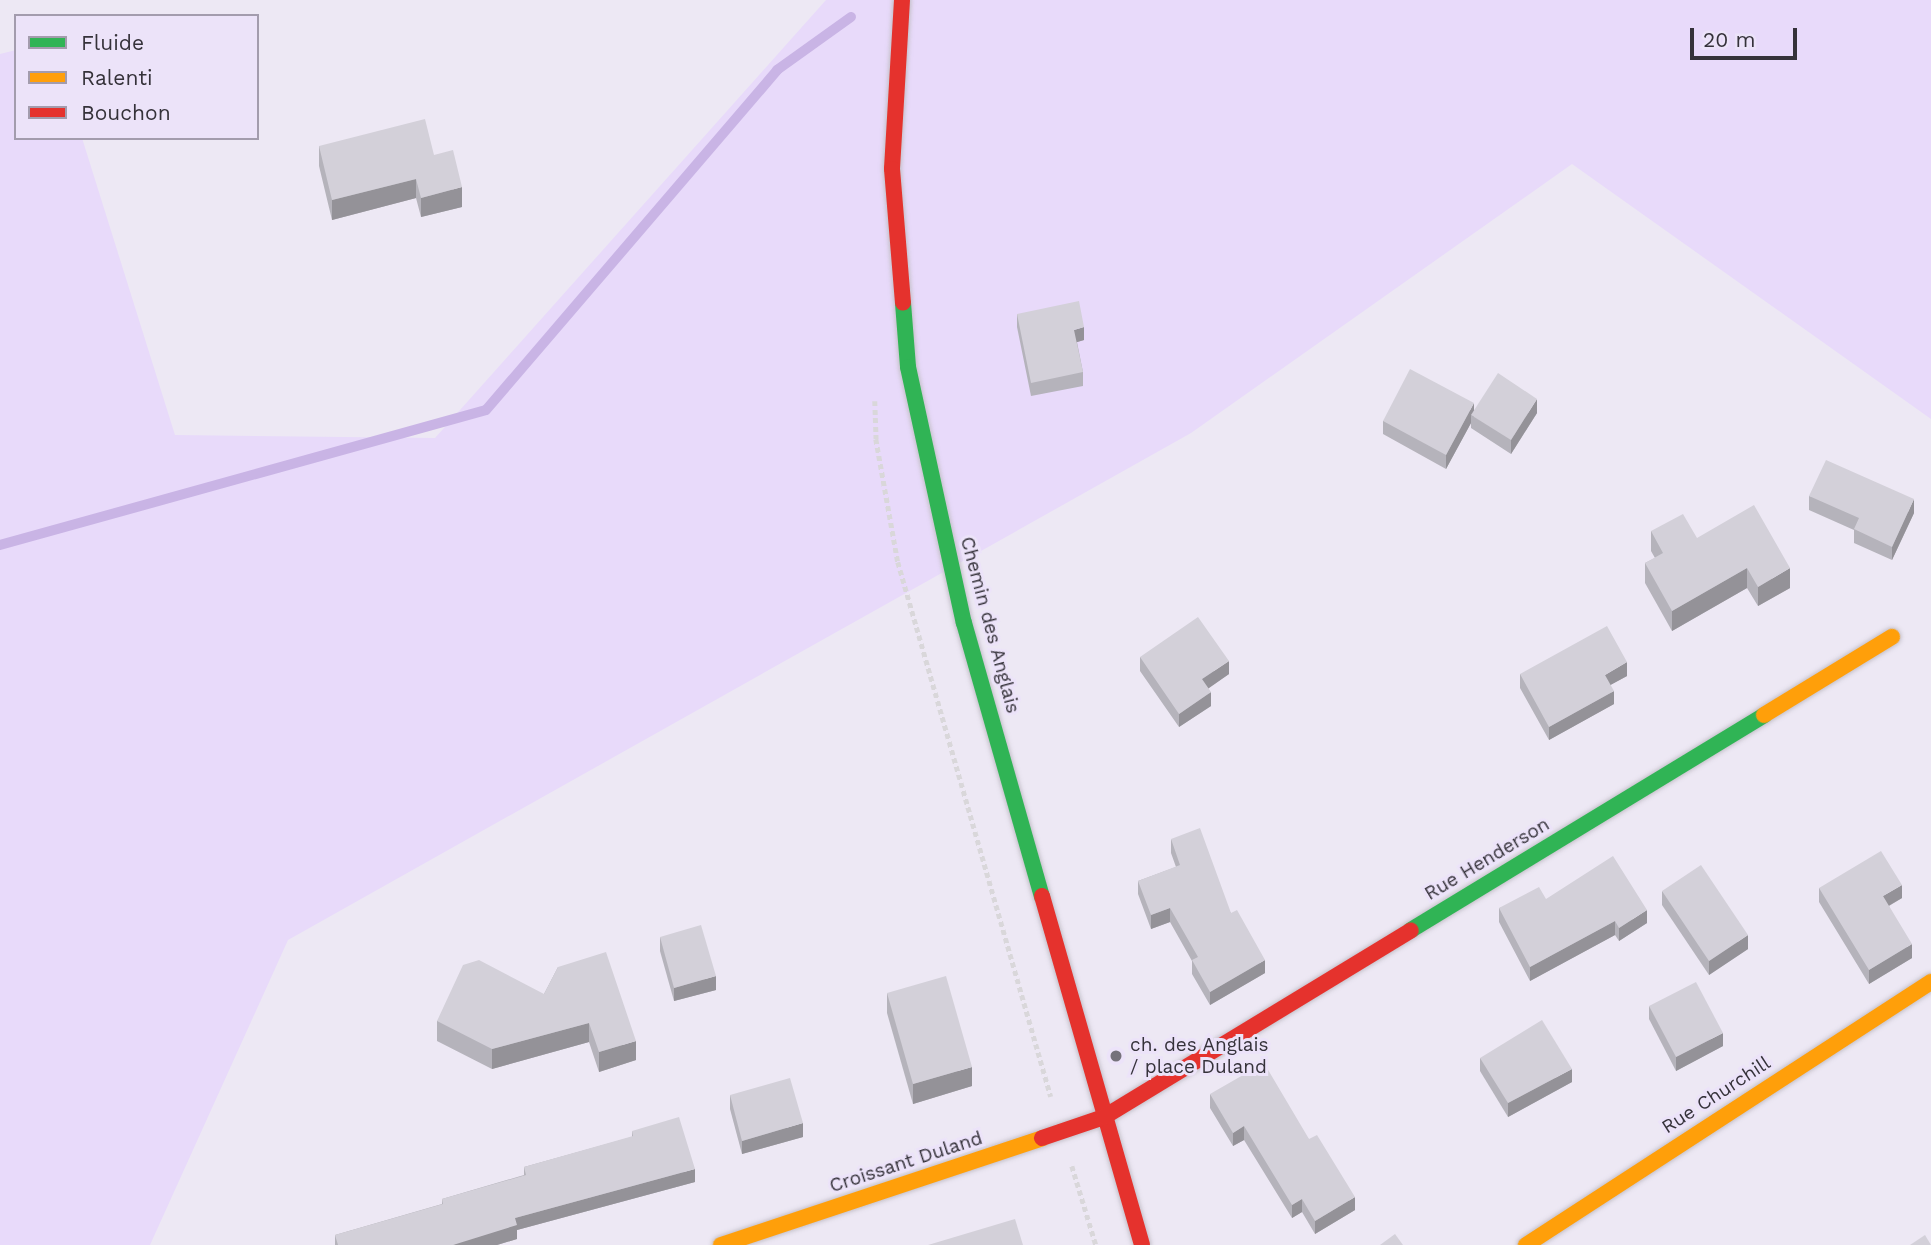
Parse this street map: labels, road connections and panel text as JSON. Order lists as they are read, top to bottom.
{
  "streets": {
    "street": [
      "Chemin des Anglais",
      "Rue Henderson",
      "Rue Churchill",
      "Croissant Duland"
    ]
  },
  "crossings": [
    ["Chemin des Anglais", "Rue Henderson"],
    ["Chemin des Anglais", "Croissant Duland"],
    ["Rue Henderson", "Croissant Duland"]
  ],
  "places": ["ch. des Anglais / place Duland"],
  "legend": ["Fluide", "Ralenti", "Bouchon"],
  "scale_bar": "20 m"
}
